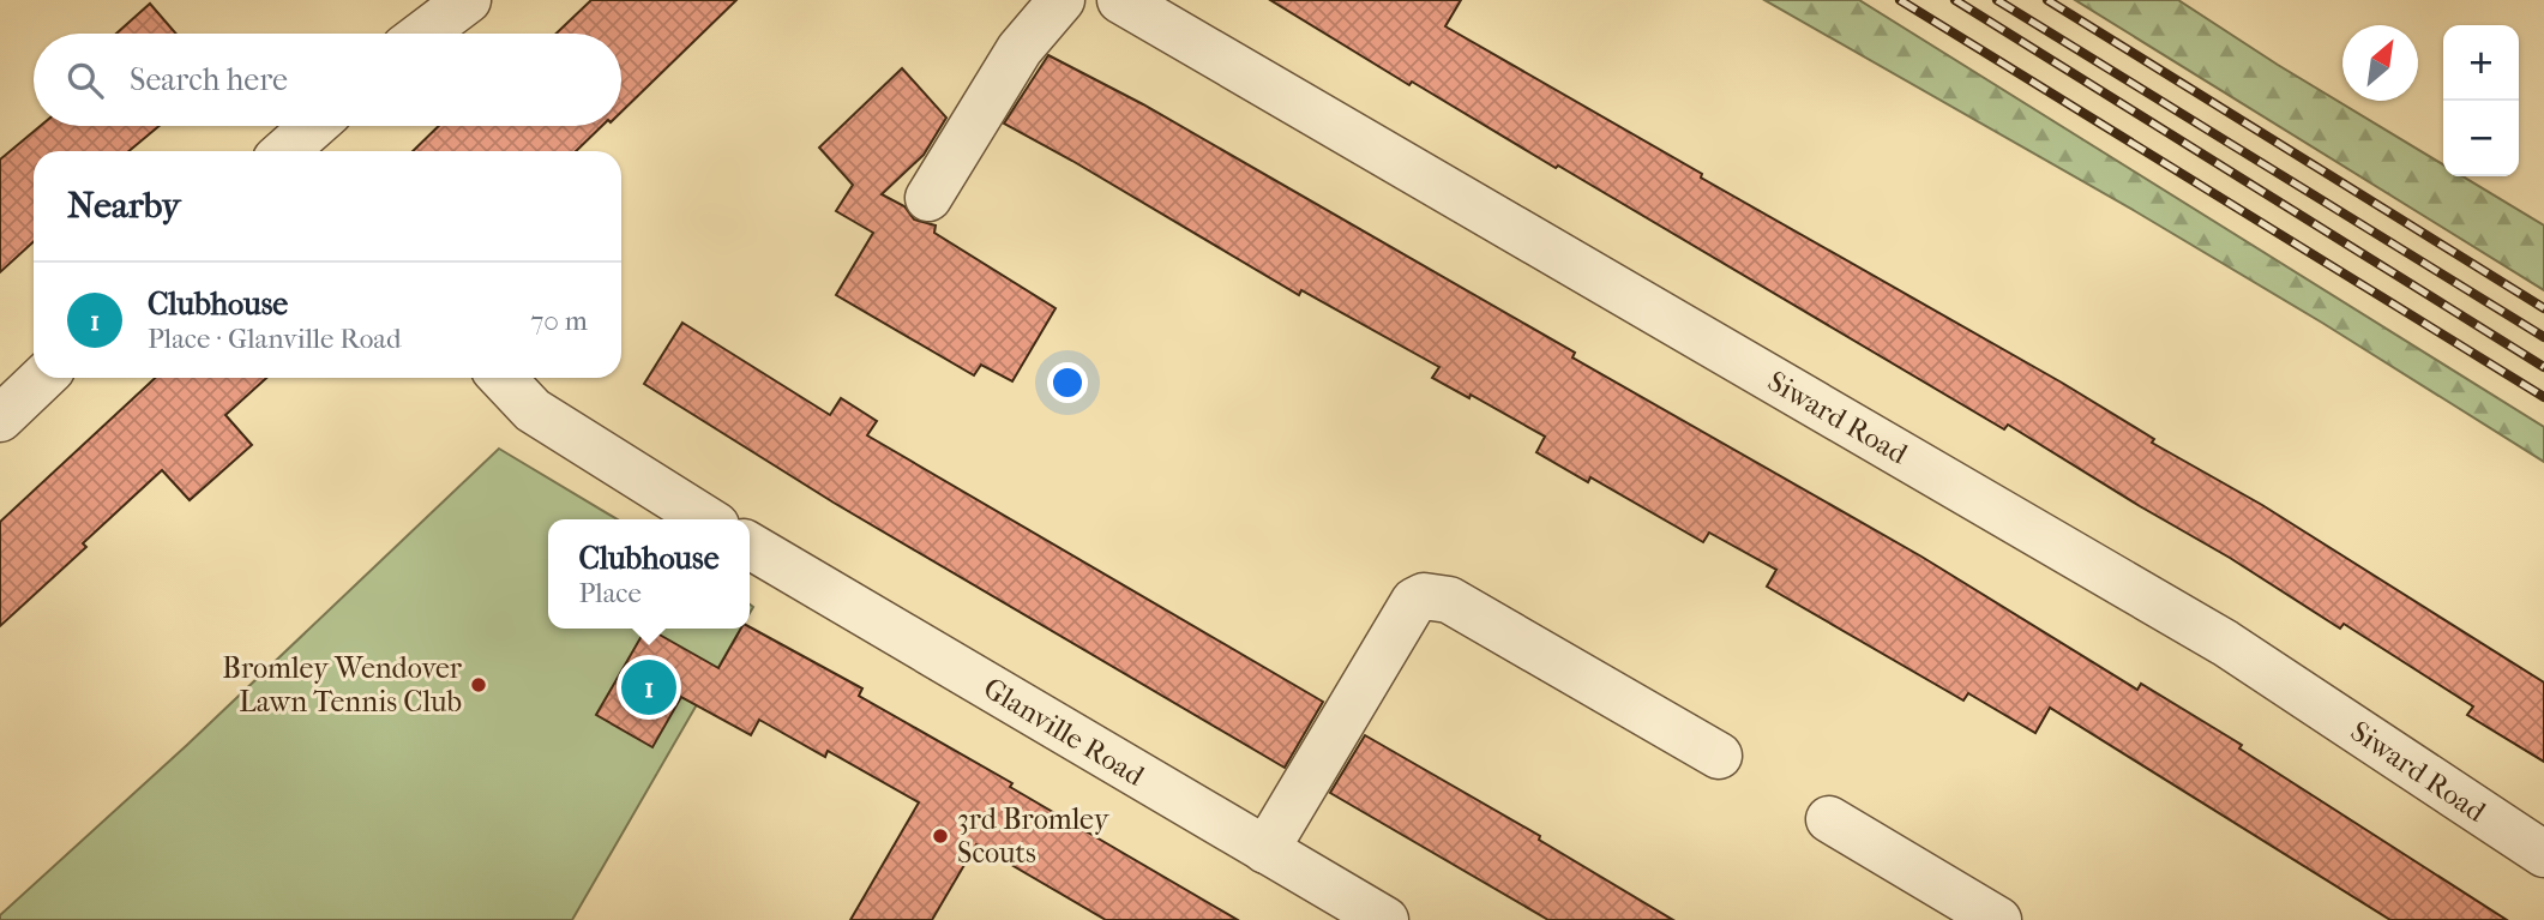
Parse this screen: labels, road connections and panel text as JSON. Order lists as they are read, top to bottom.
{
  "streets": {
    "street": ["Siward Road", "Glanville Road"]
  },
  "places": ["Bromley Wendover Lawn Tennis Club", "3rd Bromley Scouts"],
  "north": "top right",
  "page": {
    "map_buttons": ["+", "−"],
    "search": "Search here",
    "heading": "Nearby",
    "list": [
      {
        "mark": "1",
        "name": "Clubhouse",
        "note": "Place · Glanville Road",
        "value": "70 m"
      }
    ],
    "popup": ["Clubhouse", "Place"],
    "pins": "1"
  }
}
